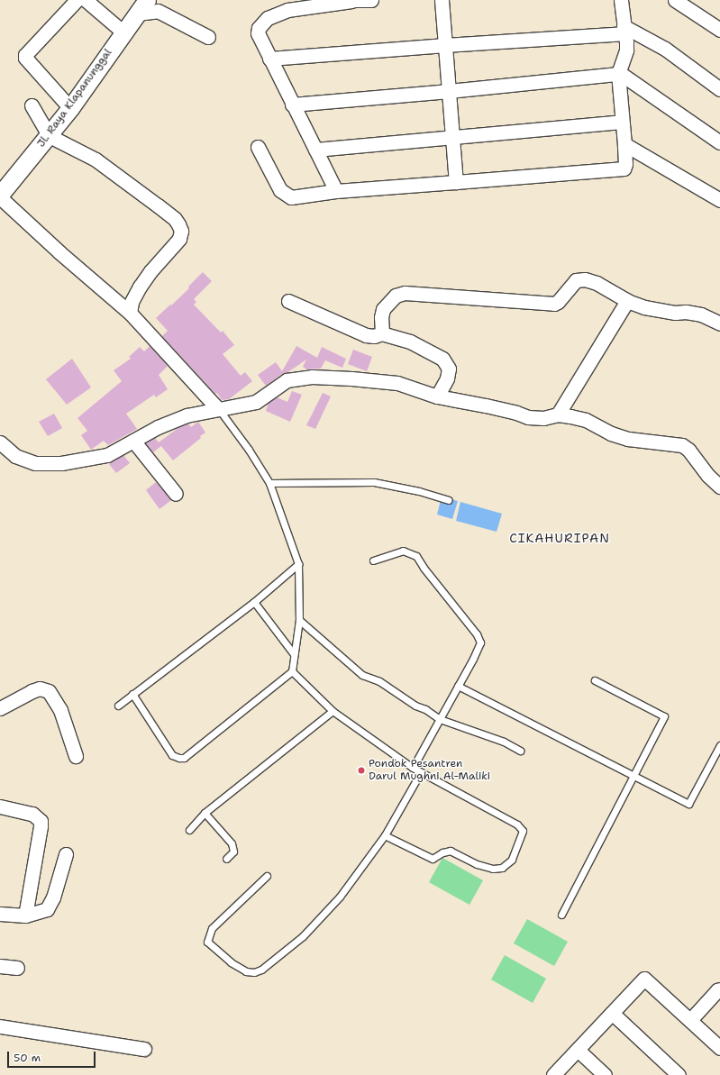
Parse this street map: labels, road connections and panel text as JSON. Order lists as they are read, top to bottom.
{
  "streets": {
    "street": ["Jl. Raya Klapanunggal"]
  },
  "districts": ["CIKAHURIPAN"],
  "places": ["Pondok Pesantren Darul Mughni Al-Maliki"],
  "scale_bar": "50 m"
}
